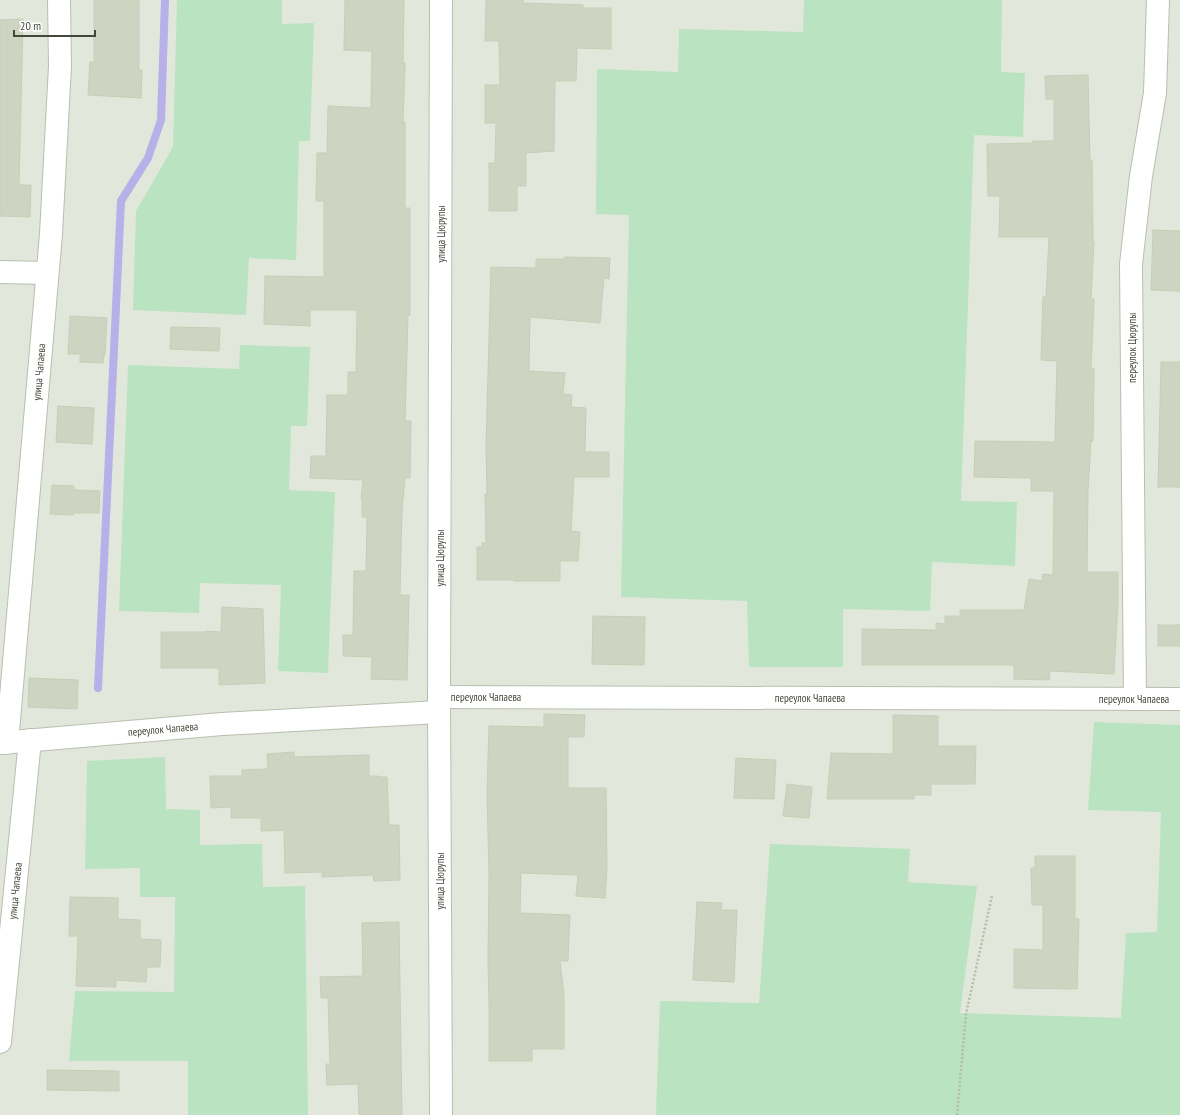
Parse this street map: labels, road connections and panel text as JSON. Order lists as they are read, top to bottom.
{
  "streets": {
    "street": [
      "улица Цюрупы",
      "переулок Цюрупы",
      "улица Чапаева",
      "переулок Чапаева"
    ]
  },
  "crossings": [
    ["улица Цюрупы", "переулок Чапаева"],
    ["переулок Цюрупы", "переулок Чапаева"],
    ["улица Чапаева", "переулок Чапаева"]
  ],
  "scale_bar": "20 m"
}
